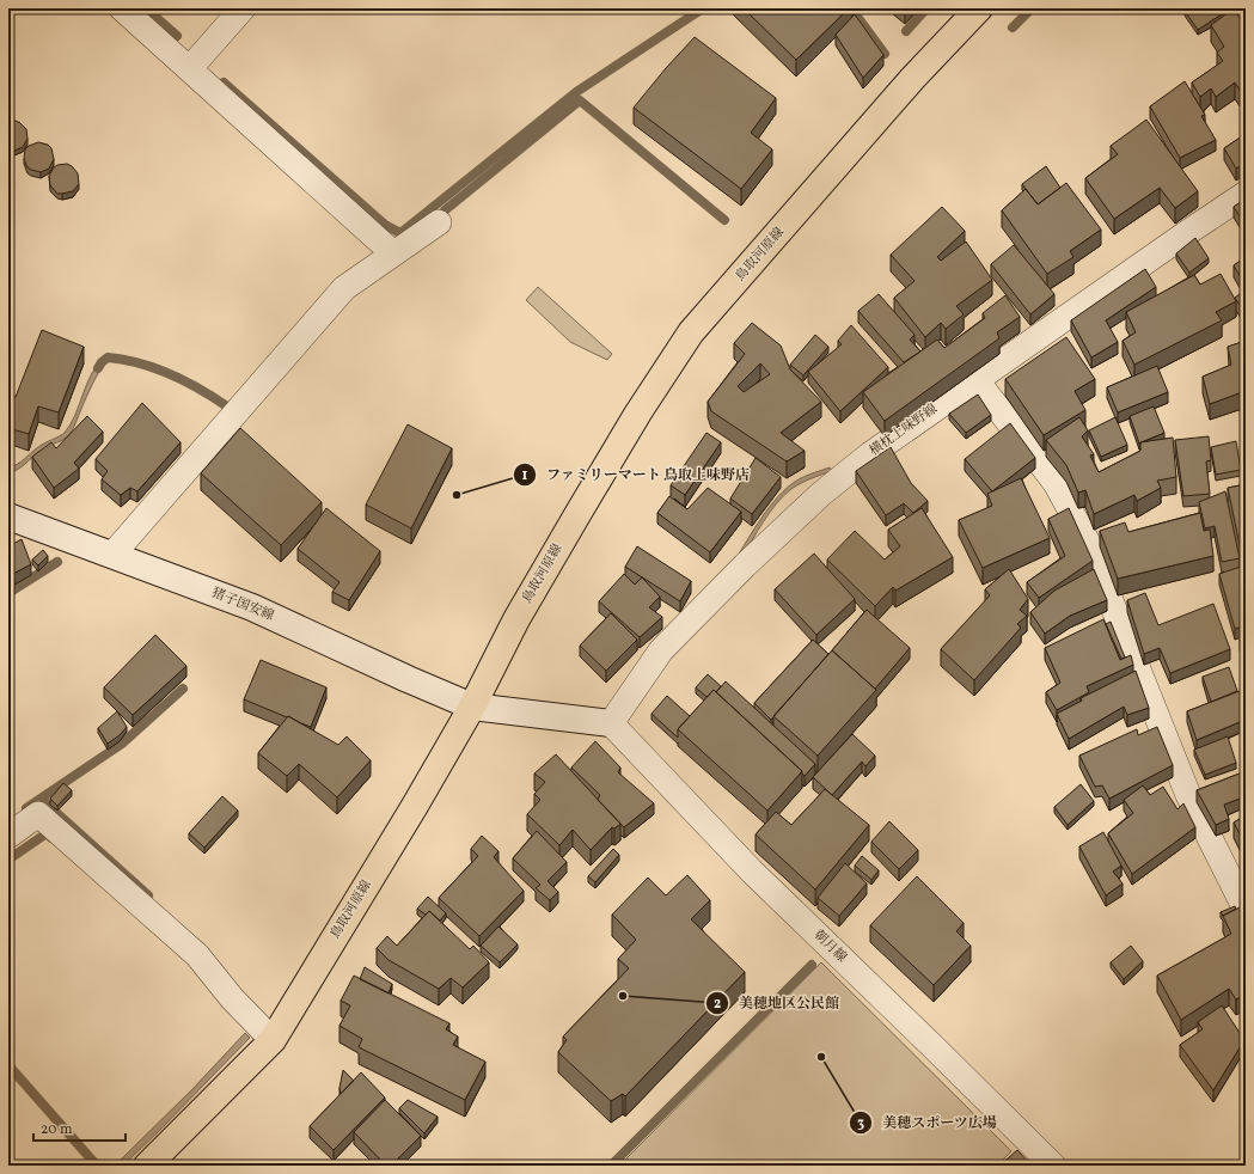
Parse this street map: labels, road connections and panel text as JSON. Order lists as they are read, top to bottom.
{
  "streets": {
    "main road": ["鳥取河原線", "猪子国安線"],
    "street": ["横枕上味野線", "朝月線"]
  },
  "crossings": [
    ["鳥取河原線", "猪子国安線"],
    ["横枕上味野線", "猪子国安線"],
    ["横枕上味野線", "朝月線"],
    ["猪子国安線", "朝月線"]
  ],
  "places": ["ファミリーマート 鳥取上味野店", "美穂地区公民館", "美穂スポーツ広場"],
  "scale_bar": "20 m"
}
